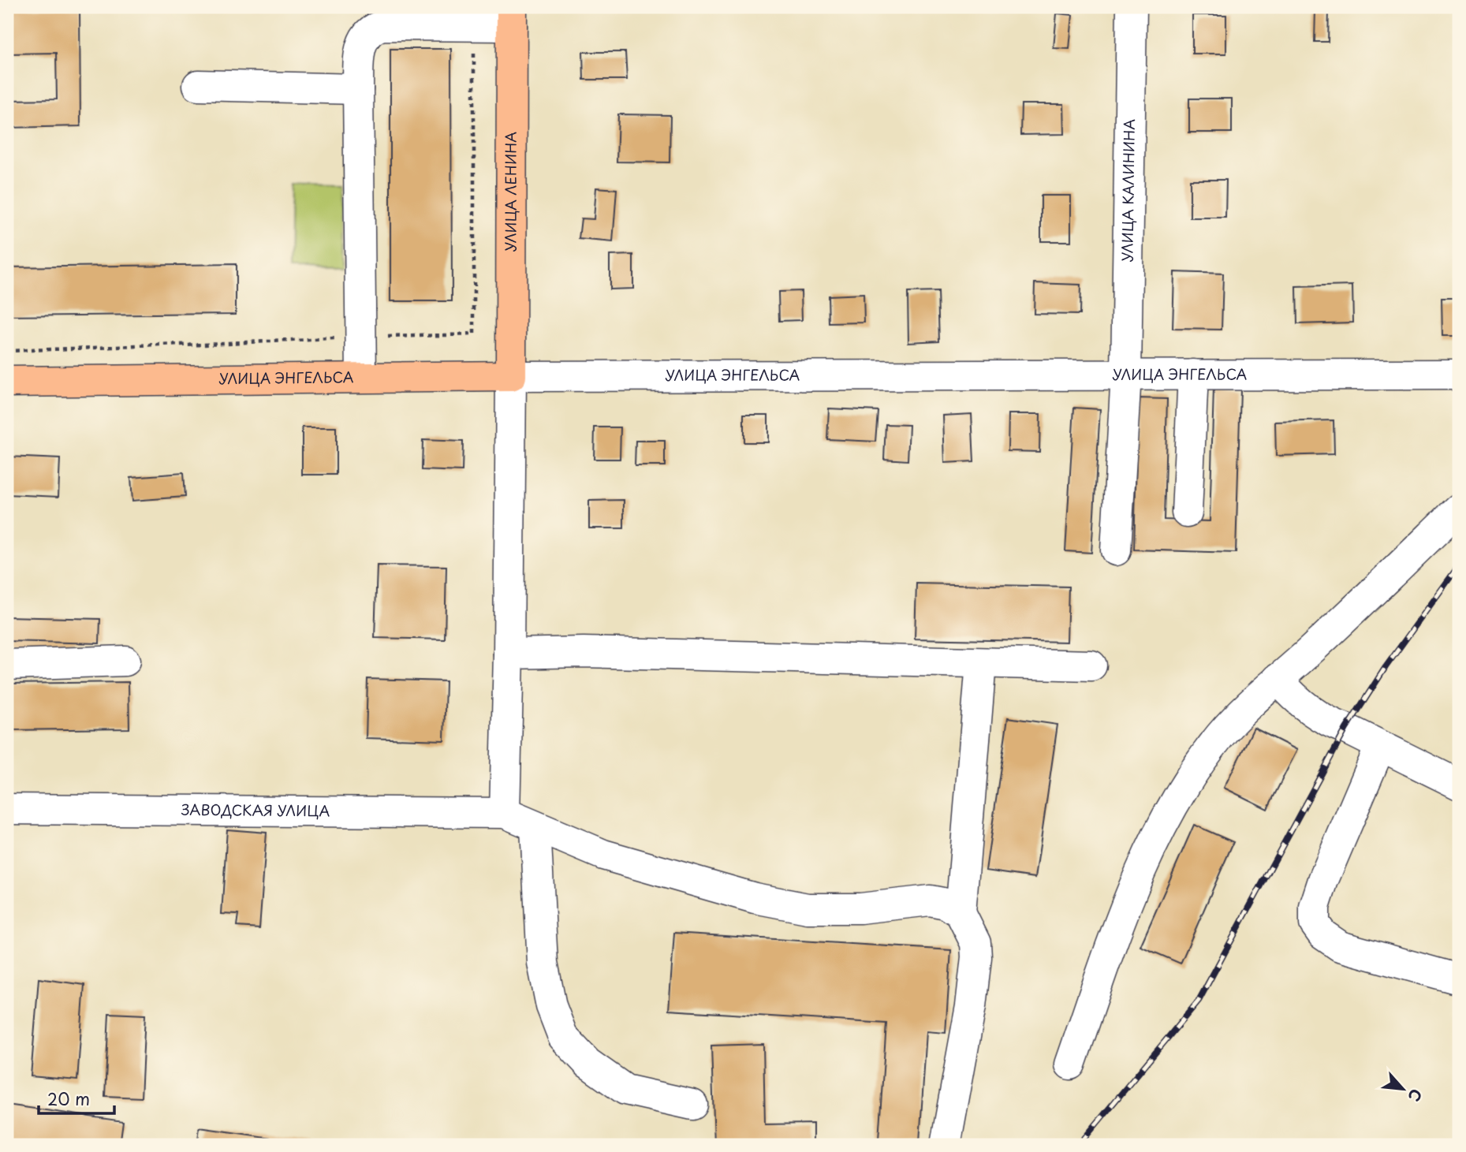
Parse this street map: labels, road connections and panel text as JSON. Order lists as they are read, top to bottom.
{
  "streets": {
    "main road": ["УЛИЦА ЛЕНИНА", "УЛИЦА ЭНГЕЛЬСА"],
    "street": ["УЛИЦА КАЛИНИНА", "ЗАВОДСКАЯ УЛИЦА"]
  },
  "crossings": [
    ["УЛИЦА КАЛИНИНА", "УЛИЦА ЭНГЕЛЬСА"],
    ["УЛИЦА ЛЕНИНА", "УЛИЦА ЭНГЕЛЬСА"]
  ],
  "scale_bar": "20 m",
  "north": "bottom right"
}
